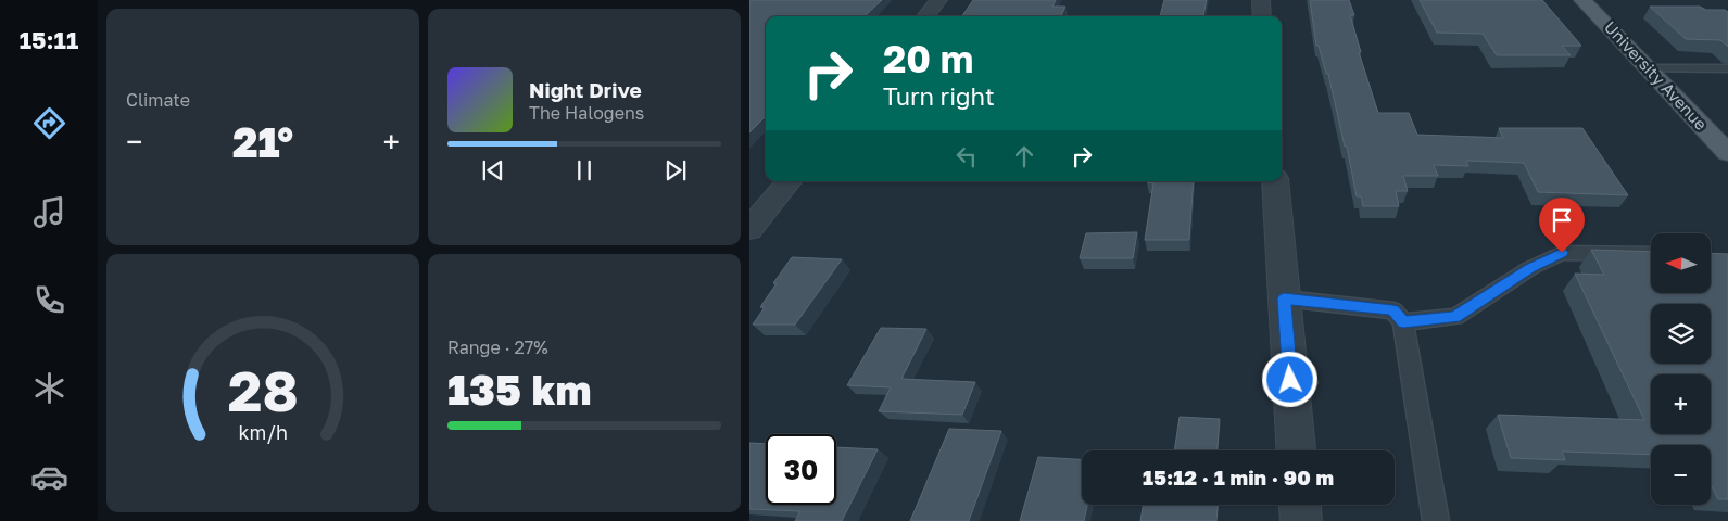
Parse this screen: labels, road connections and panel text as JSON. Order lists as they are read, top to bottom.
{
  "streets": {
    "main road": ["University Avenue"]
  },
  "north": "left",
  "page": {
    "tabs": "15:11",
    "tile": [
      "Climate",
      ["Range · 27%", "135 km"]
    ],
    "turn": ["20 m", "Turn right"],
    "song": ["Night Drive", "The Halogens"],
    "heat": ["−", "21°", "+"],
    "map_buttons": ["+", "−"],
    "limit": "30",
    "trip": "15:12 · 1 min · 90 m",
    "gauge": ["28", "km/h"]
  }
}
